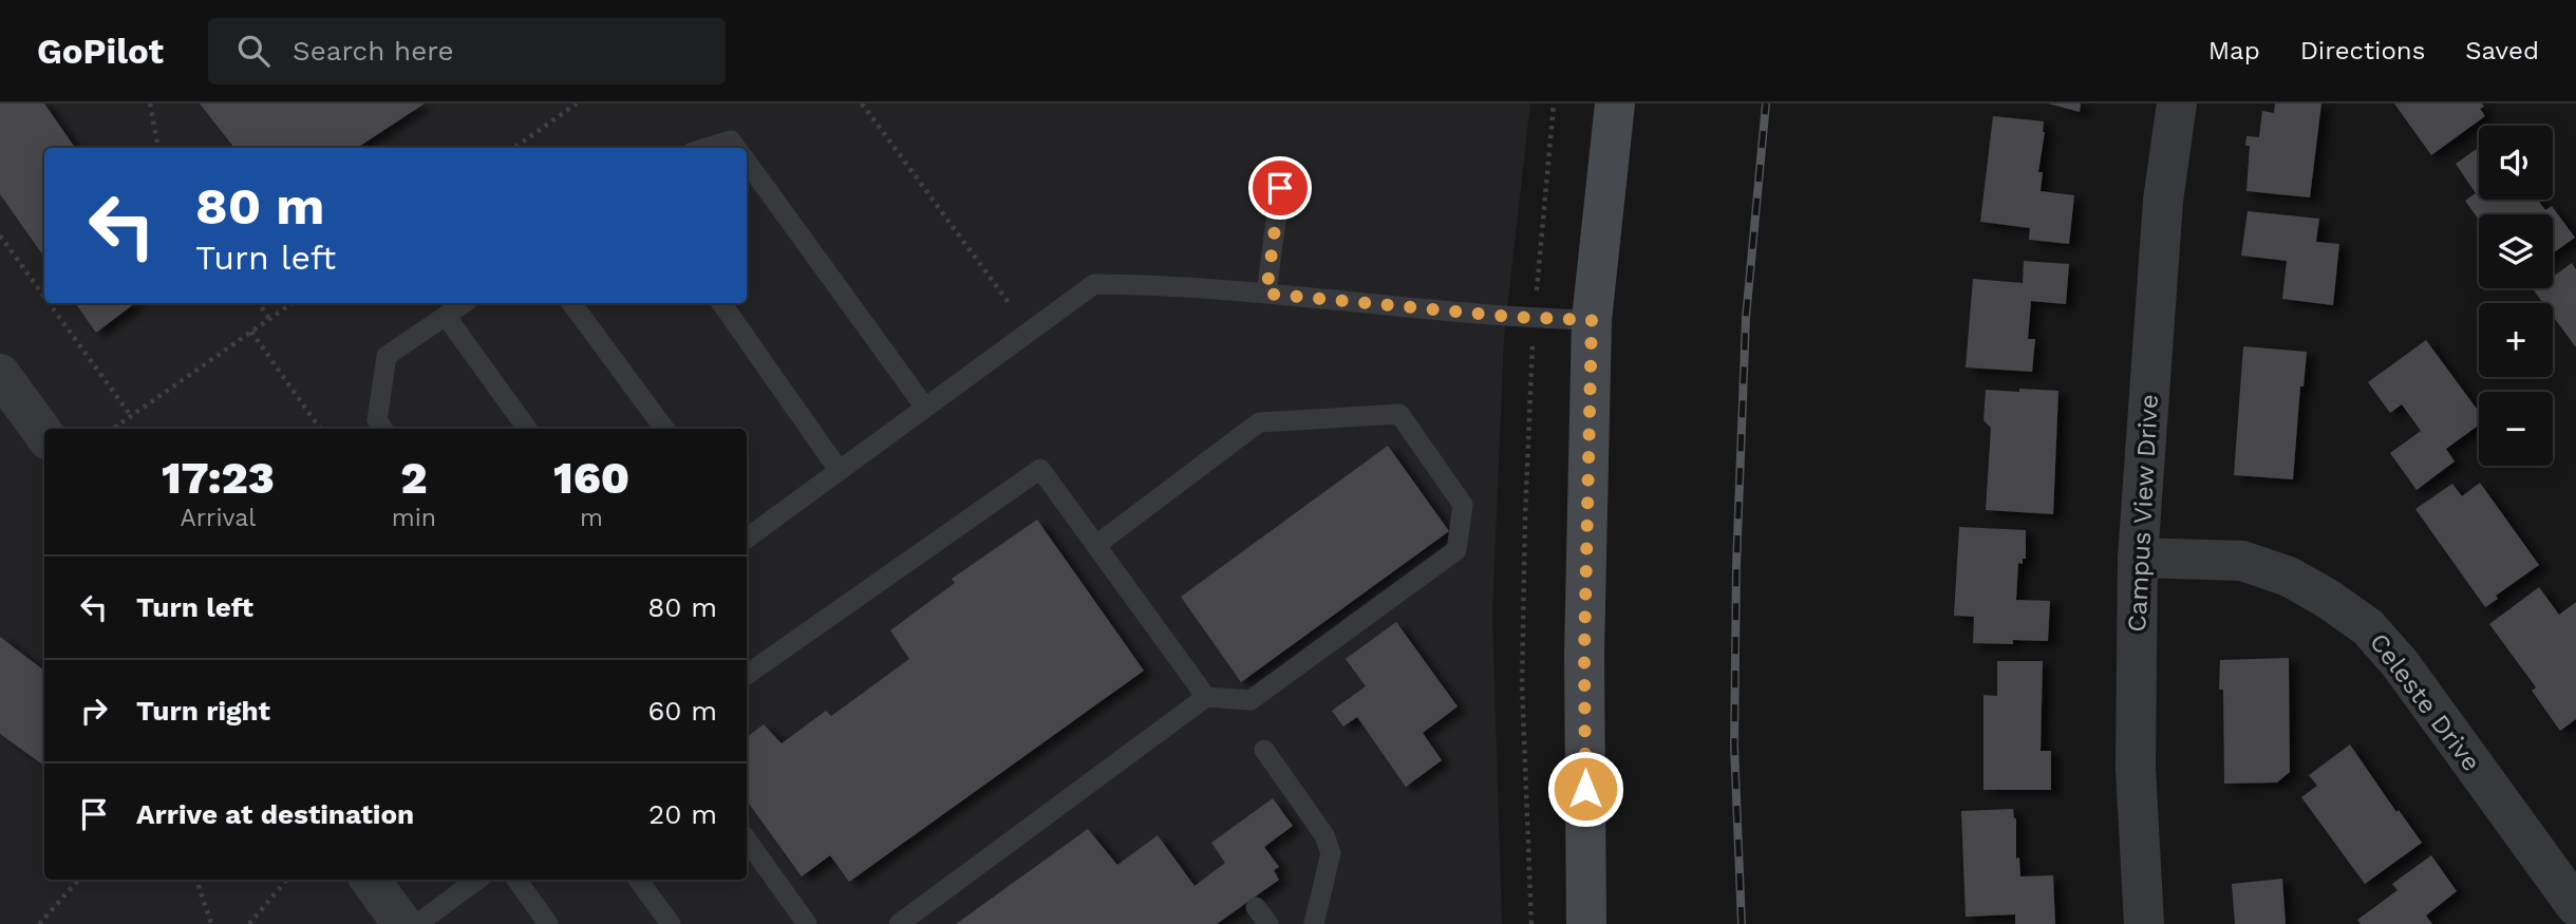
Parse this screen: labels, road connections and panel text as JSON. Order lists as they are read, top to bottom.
{
  "streets": {
    "street": ["Campus View Drive", "Celeste Drive"]
  },
  "crossings": [
    ["Campus View Drive", "Celeste Drive"]
  ],
  "page": {
    "header": "GoPilot",
    "search": "Search here",
    "nav": ["Map", "Directions", "Saved"],
    "map_buttons": ["+", "−"],
    "turn": ["80 m", "Turn left"],
    "eta": [
      "17:23",
      "Arrival",
      "2",
      "min",
      "160",
      "m"
    ],
    "list": [
      {
        "name": "Turn left",
        "value": "80 m"
      },
      {
        "name": "Turn right",
        "value": "60 m"
      },
      {
        "name": "Arrive at destination",
        "value": "20 m"
      }
    ]
  }
}
